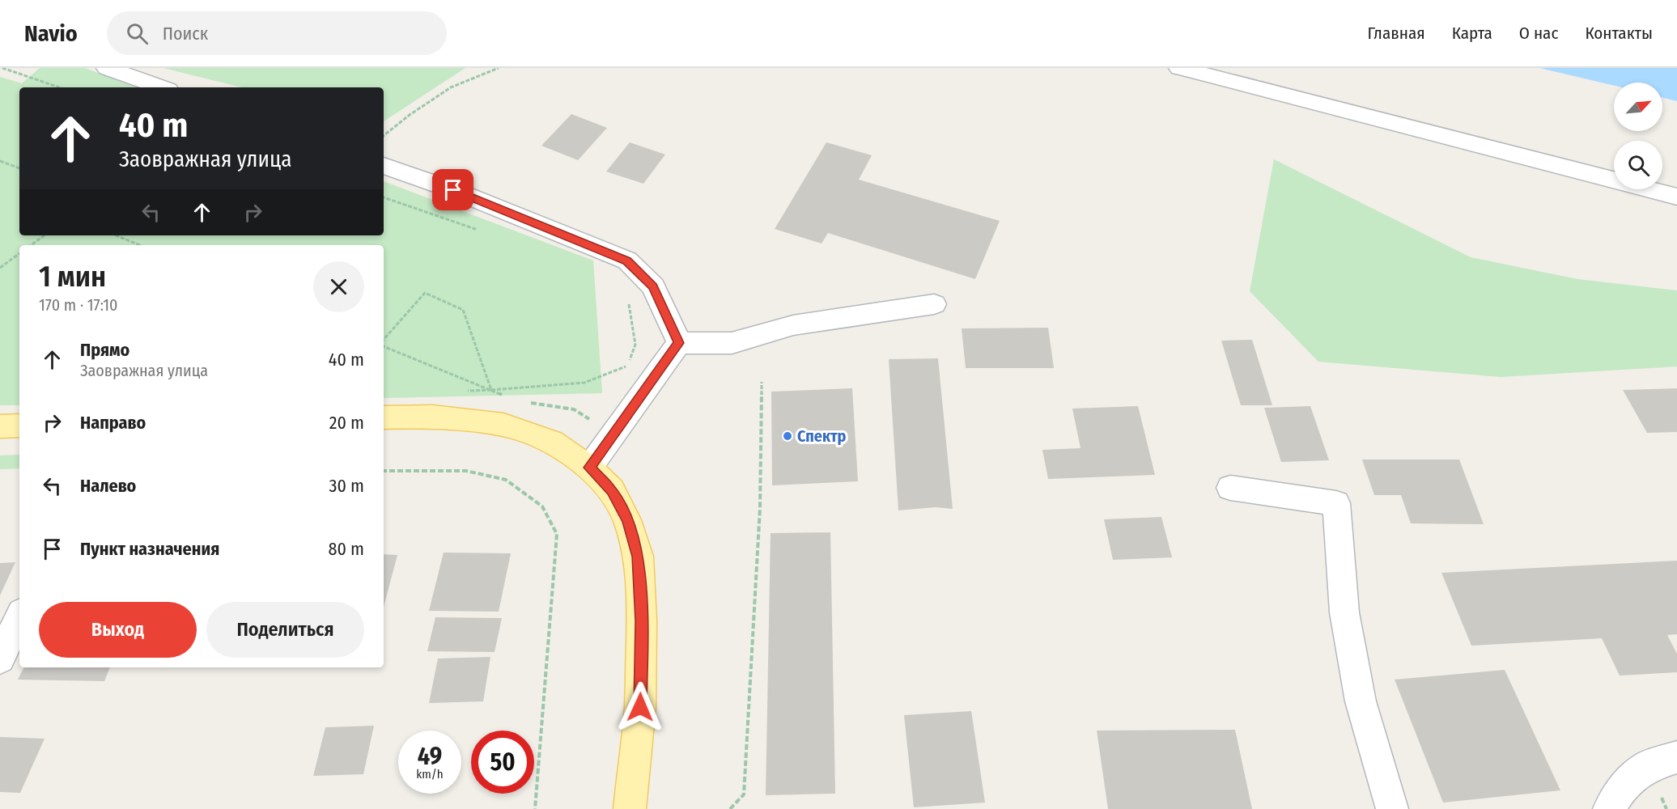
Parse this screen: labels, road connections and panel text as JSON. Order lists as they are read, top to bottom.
{
  "places": ["Спектр"],
  "north": "top right",
  "page": {
    "header": "Navio",
    "search": "Поиск",
    "nav": [
      "Главная",
      "Карта",
      "О нас",
      "Контакты"
    ],
    "turn": ["40 m", "Заовражная улица"],
    "heading": ["1 мин", "170 m · 17:10"],
    "list": [
      {
        "name": "Прямо",
        "note": "Заовражная улица",
        "value": "40 m"
      },
      {
        "name": "Направо",
        "value": "20 m"
      },
      {
        "name": "Налево",
        "value": "30 m"
      },
      {
        "name": "Пункт назначения",
        "value": "80 m"
      }
    ],
    "buttons": ["Выход", "Поделиться"],
    "speed": "49 km/h",
    "limit": "50"
  }
}
